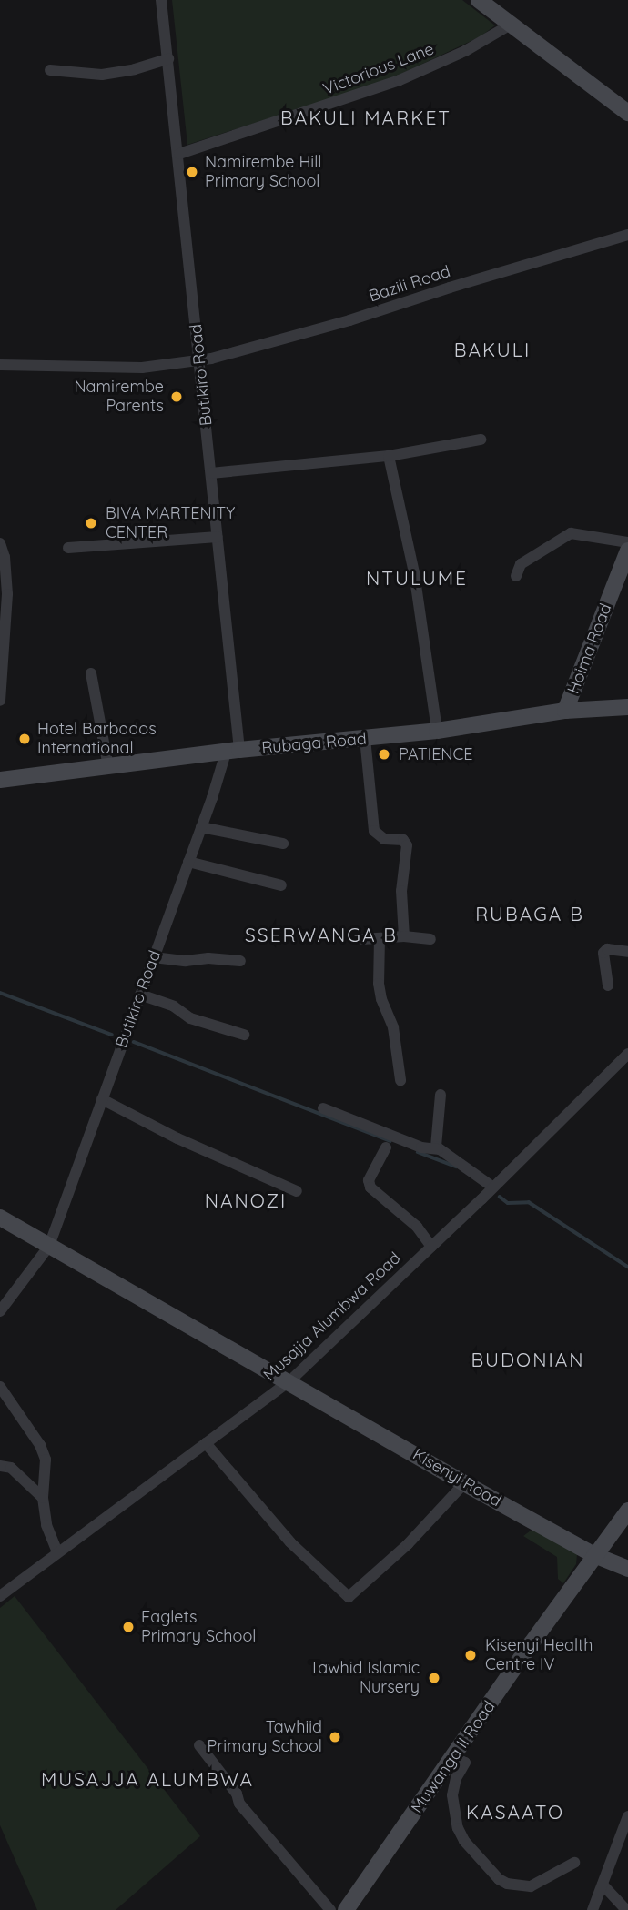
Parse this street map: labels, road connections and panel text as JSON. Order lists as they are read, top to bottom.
{
  "streets": {
    "main road": [
      "Hoima Road",
      "Rubaga Road",
      "Kisenyi Road",
      "Muwanga II Road"
    ],
    "street": [
      "Victorious Lane",
      "Bazili Road",
      "Butikiro Road",
      "Musajja Alumbwa Road"
    ]
  },
  "crossings": [
    ["Victorious Lane", "Butikiro Road"],
    ["Bazili Road", "Butikiro Road"],
    ["Butikiro Road", "Rubaga Road"],
    ["Hoima Road", "Rubaga Road"],
    ["Musajja Alumbwa Road", "Kisenyi Road"],
    ["Kisenyi Road", "Muwanga II Road"]
  ],
  "districts": [
    "BAKULI MARKET",
    "BAKULI",
    "NTULUME",
    "RUBAGA B",
    "SSERWANGA B",
    "NANOZI",
    "BUDONIAN",
    "MUSAJJA ALUMBWA",
    "KASAATO"
  ],
  "places": [
    "Namirembe Hill Primary School",
    "Namirembe Parents",
    "BIVA MARTENITY CENTER",
    "Hotel Barbados International",
    "PATIENCE",
    "Eaglets Primary School",
    "Kisenyi Health Centre IV",
    "Tawhid Islamic Nursery",
    "Tawhiid Primary School"
  ]
}
